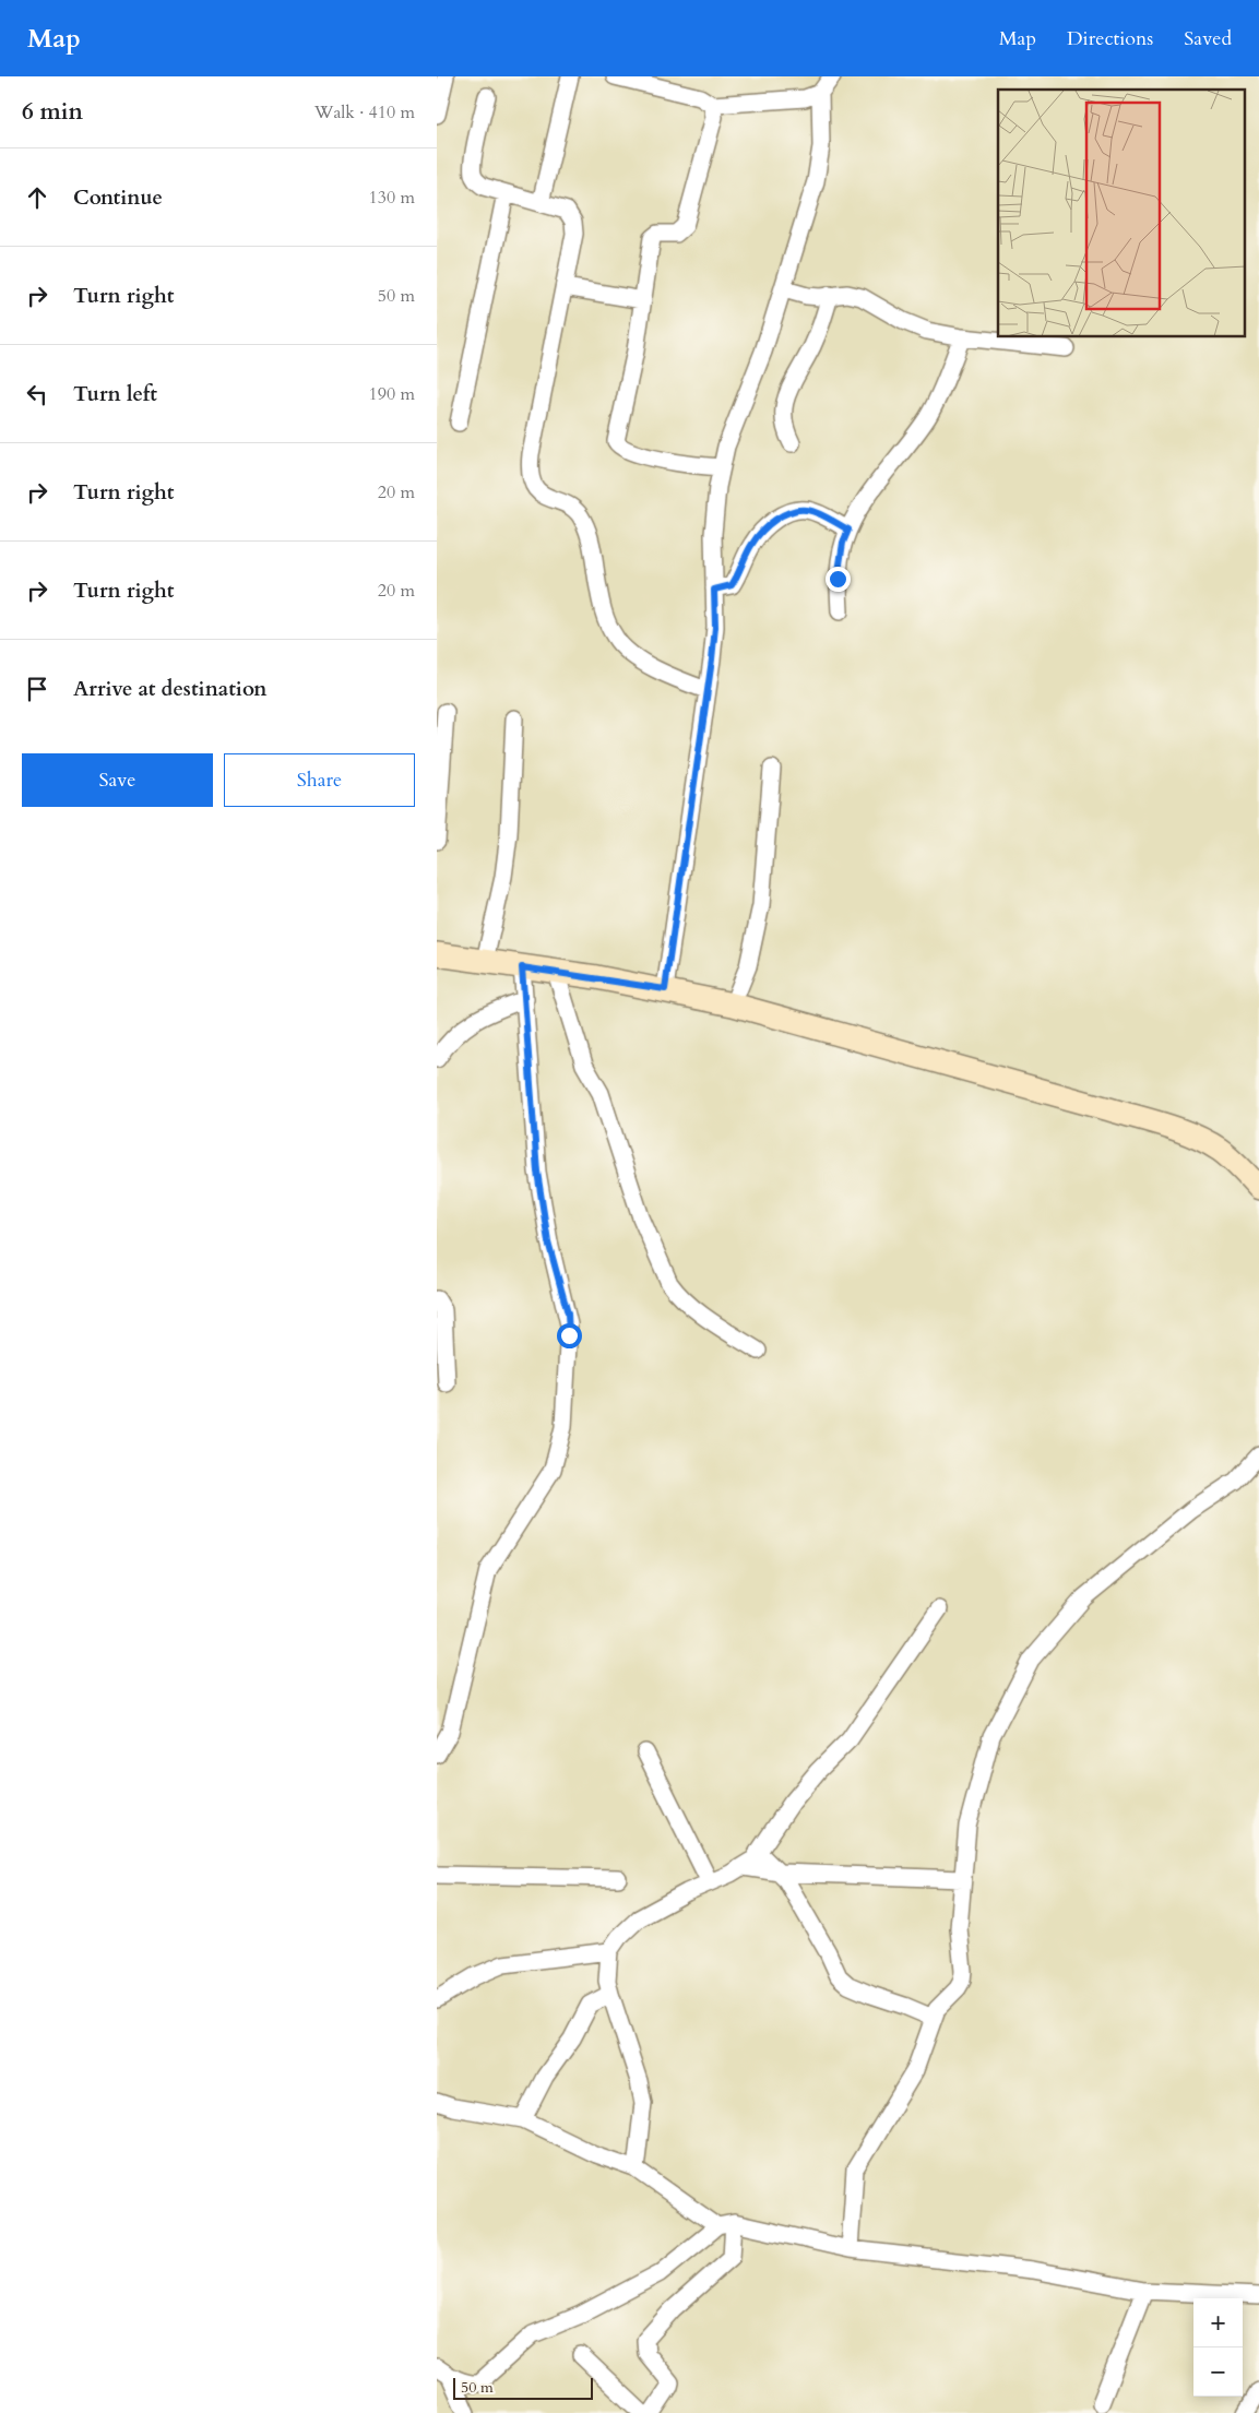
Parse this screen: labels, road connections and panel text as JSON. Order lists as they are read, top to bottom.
{
  "scale_bar": "50 m",
  "page": {
    "header": "Map",
    "nav": ["Map", "Directions", "Saved"],
    "heading": ["6 min", "Walk · 410 m"],
    "list": [
      ["Continue", "130 m"],
      ["Turn right", "50 m"],
      ["Turn left", "190 m"],
      ["Turn right", "20 m"],
      ["Turn right", "20 m"],
      "Arrive at destination"
    ],
    "buttons": ["Save", "Share"],
    "map_buttons": ["+", "−"],
    "scale": "50 m"
  }
}
